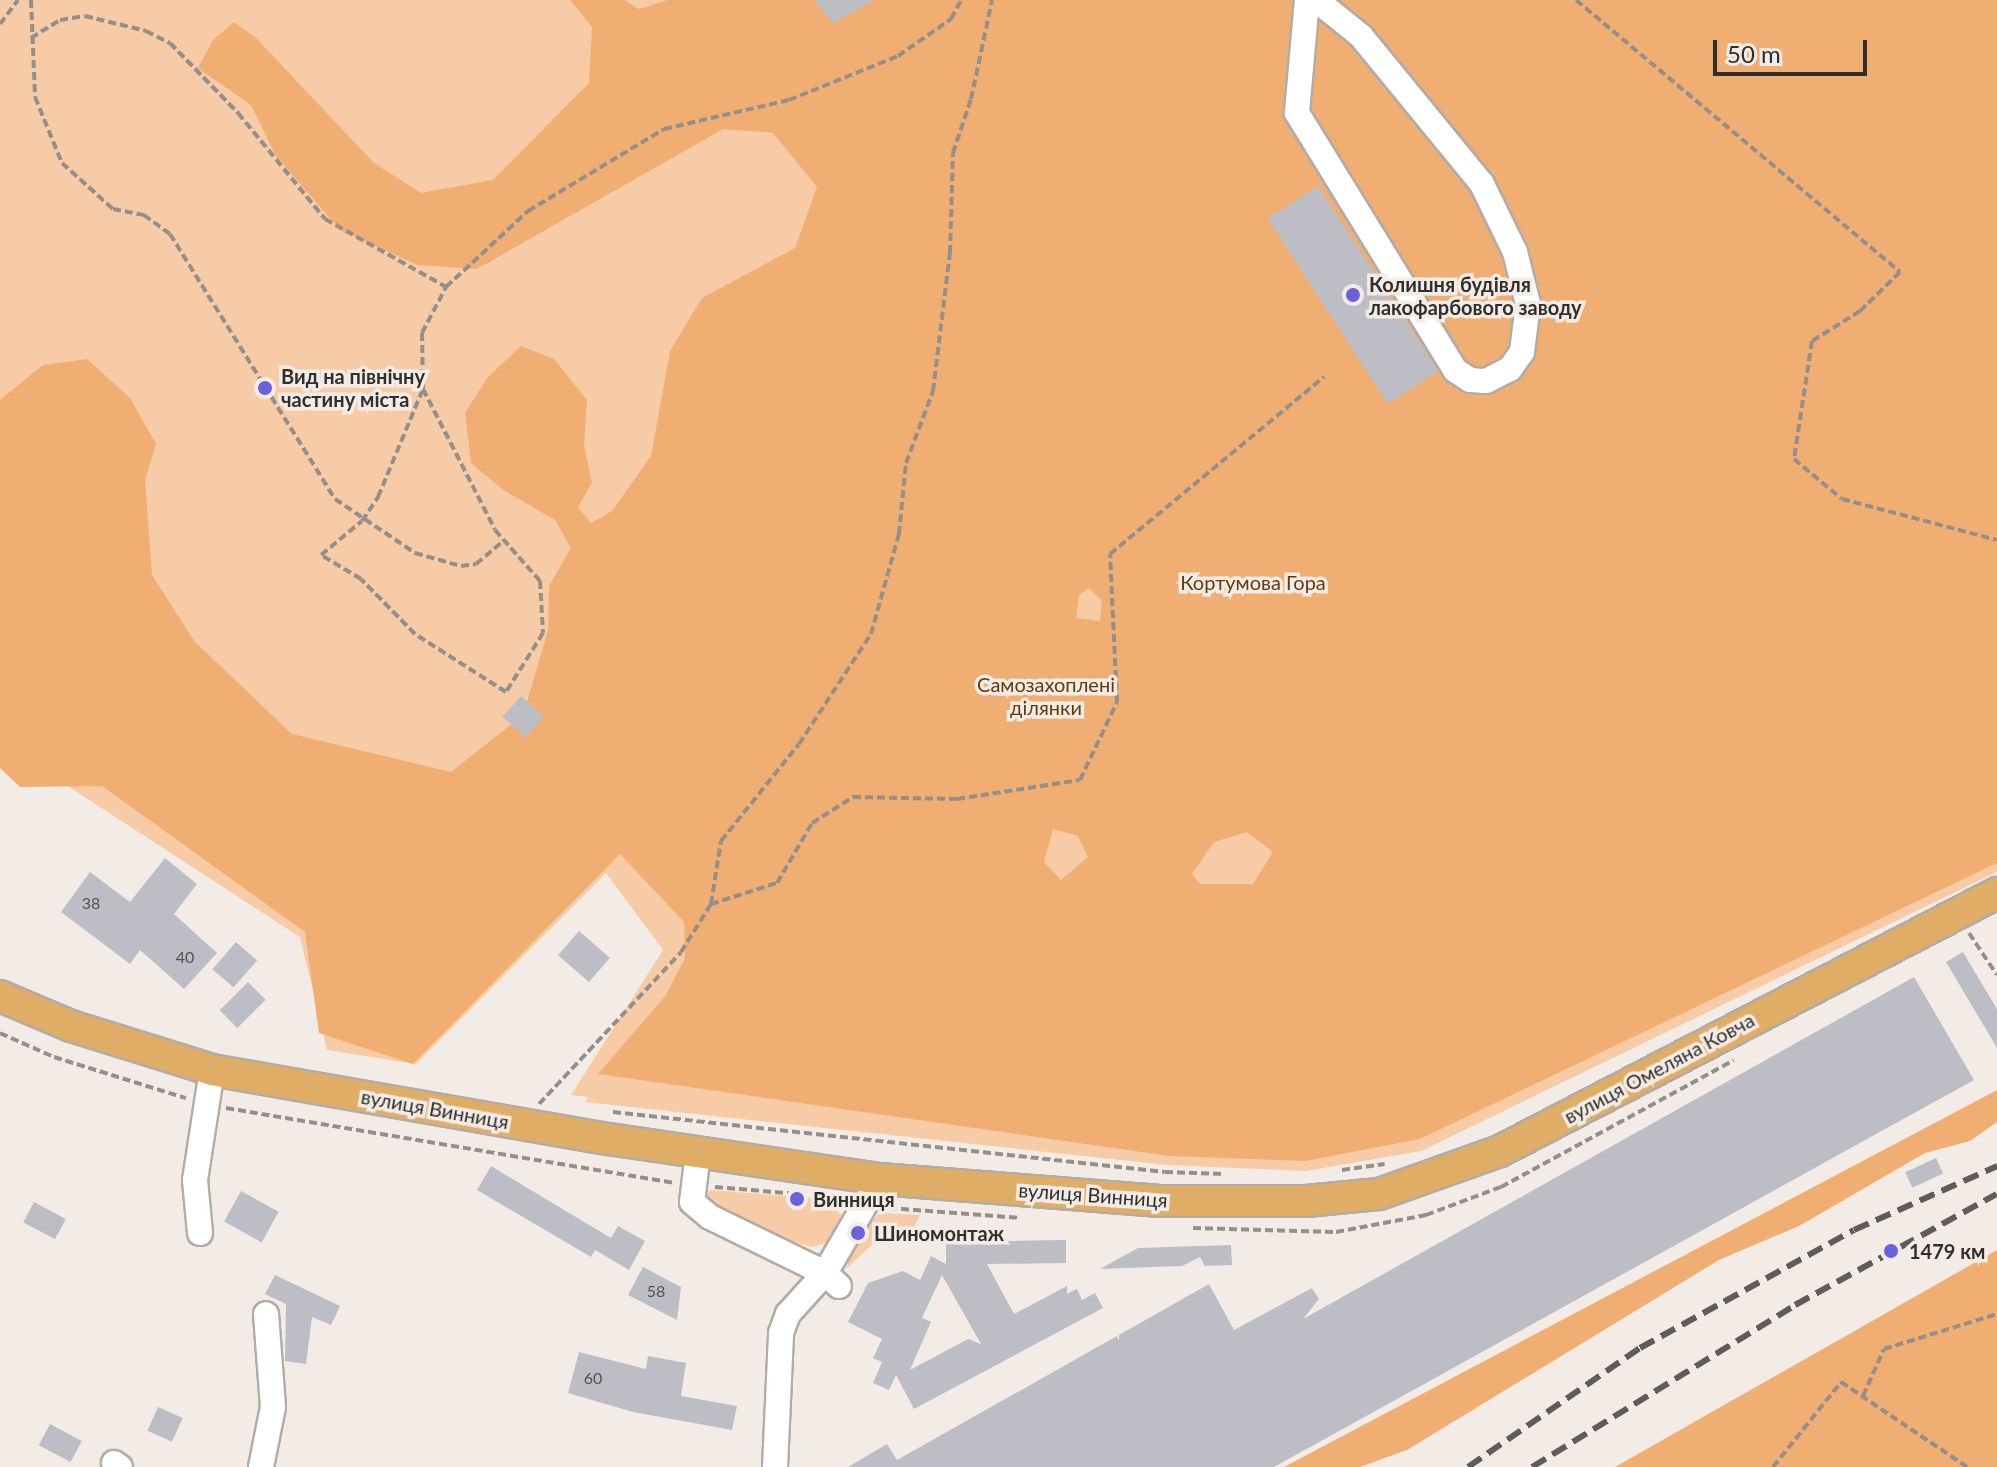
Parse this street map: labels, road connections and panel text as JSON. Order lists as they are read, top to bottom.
{
  "streets": {
    "main road": ["вулиця Омеляна Ковча", "вулиця Винниця"]
  },
  "crossings": [
    ["вулиця Омеляна Ковча", "вулиця Винниця"]
  ],
  "parks": ["Кортумова Гора", "Самозахоплені ділянки"],
  "places": [
    "Колишня будівля лакофарбового заводу",
    "Вид на північну частину міста",
    "Винниця",
    "Шиномонтаж",
    "1479 км"
  ],
  "house_numbers": [
    "38",
    "40",
    "58",
    "60"
  ],
  "scale_bar": "50 m"
}
